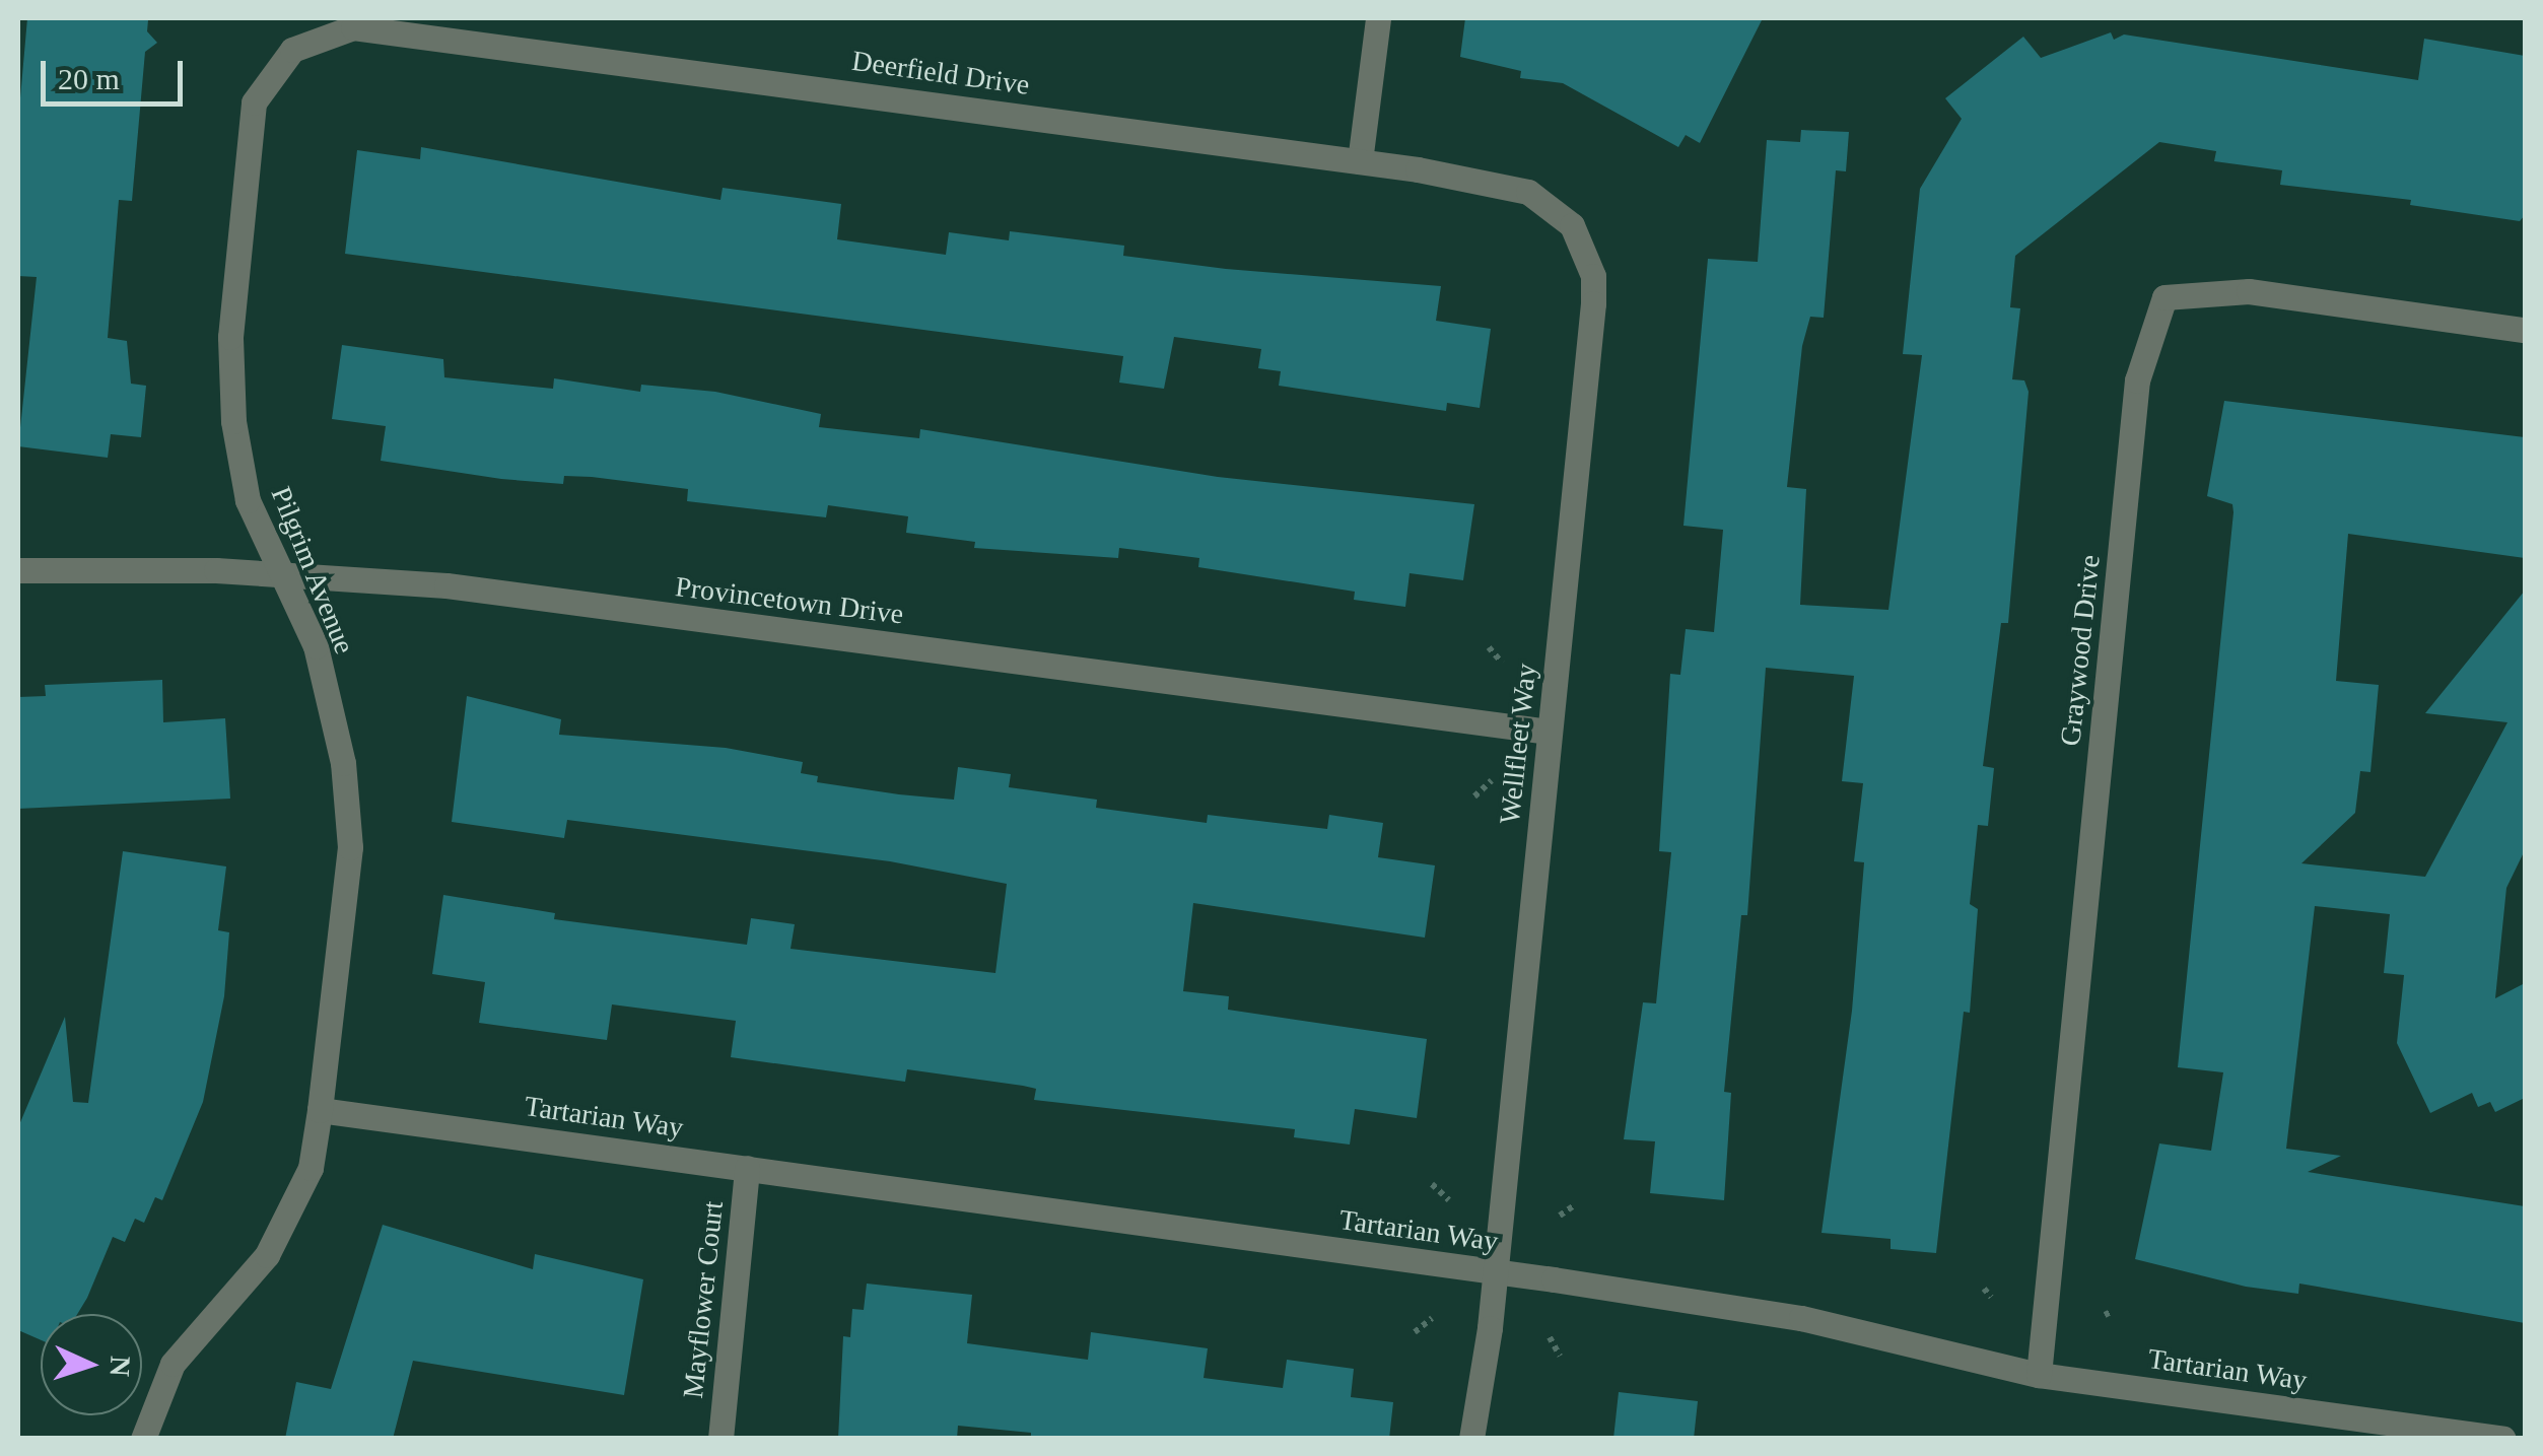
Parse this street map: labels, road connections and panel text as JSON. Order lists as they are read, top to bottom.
{
  "streets": {
    "street": [
      "Deerfield Drive",
      "Pilgrim Avenue",
      "Provincetown Drive",
      "Graywood Drive",
      "Wellfleet Way",
      "Tartarian Way",
      "Mayflower Court"
    ]
  },
  "crossings": [
    ["Deerfield Drive", "Pilgrim Avenue"],
    ["Deerfield Drive", "Wellfleet Way"],
    ["Pilgrim Avenue", "Provincetown Drive"],
    ["Pilgrim Avenue", "Tartarian Way"],
    ["Provincetown Drive", "Wellfleet Way"],
    ["Graywood Drive", "Tartarian Way"],
    ["Wellfleet Way", "Tartarian Way"],
    ["Tartarian Way", "Mayflower Court"]
  ],
  "scale_bar": "20 m",
  "north": "right"
}
